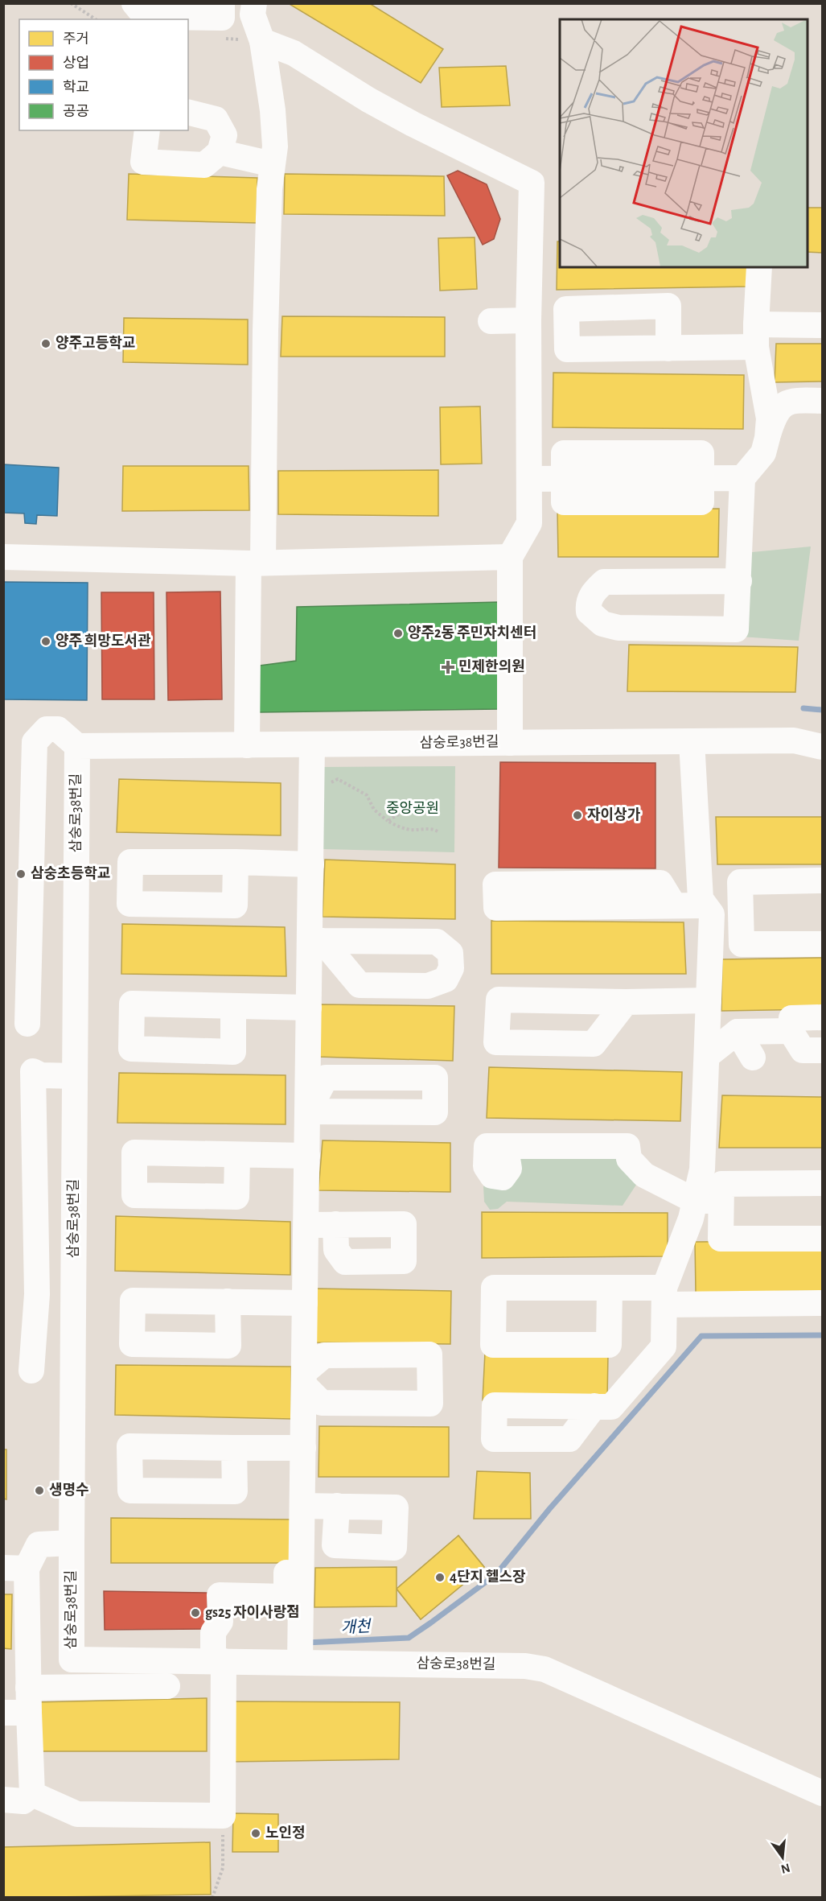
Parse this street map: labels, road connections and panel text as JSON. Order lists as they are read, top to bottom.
{
  "streets": {
    "street": ["삼숭로38번길"]
  },
  "water": ["개천"],
  "parks": ["중앙공원"],
  "places": {
    "other": [
      "양주고등학교",
      "양주2동 주민자치센터",
      "양주 희망도서관",
      "자이상가",
      "삼숭초등학교",
      "생명수",
      "4단지 헬스장",
      "gs25 자이사랑점",
      "노인정"
    ],
    "health": ["민제한의원"]
  },
  "legend": [
    "주거",
    "상업",
    "학교",
    "공공"
  ],
  "north": "bottom"
}
